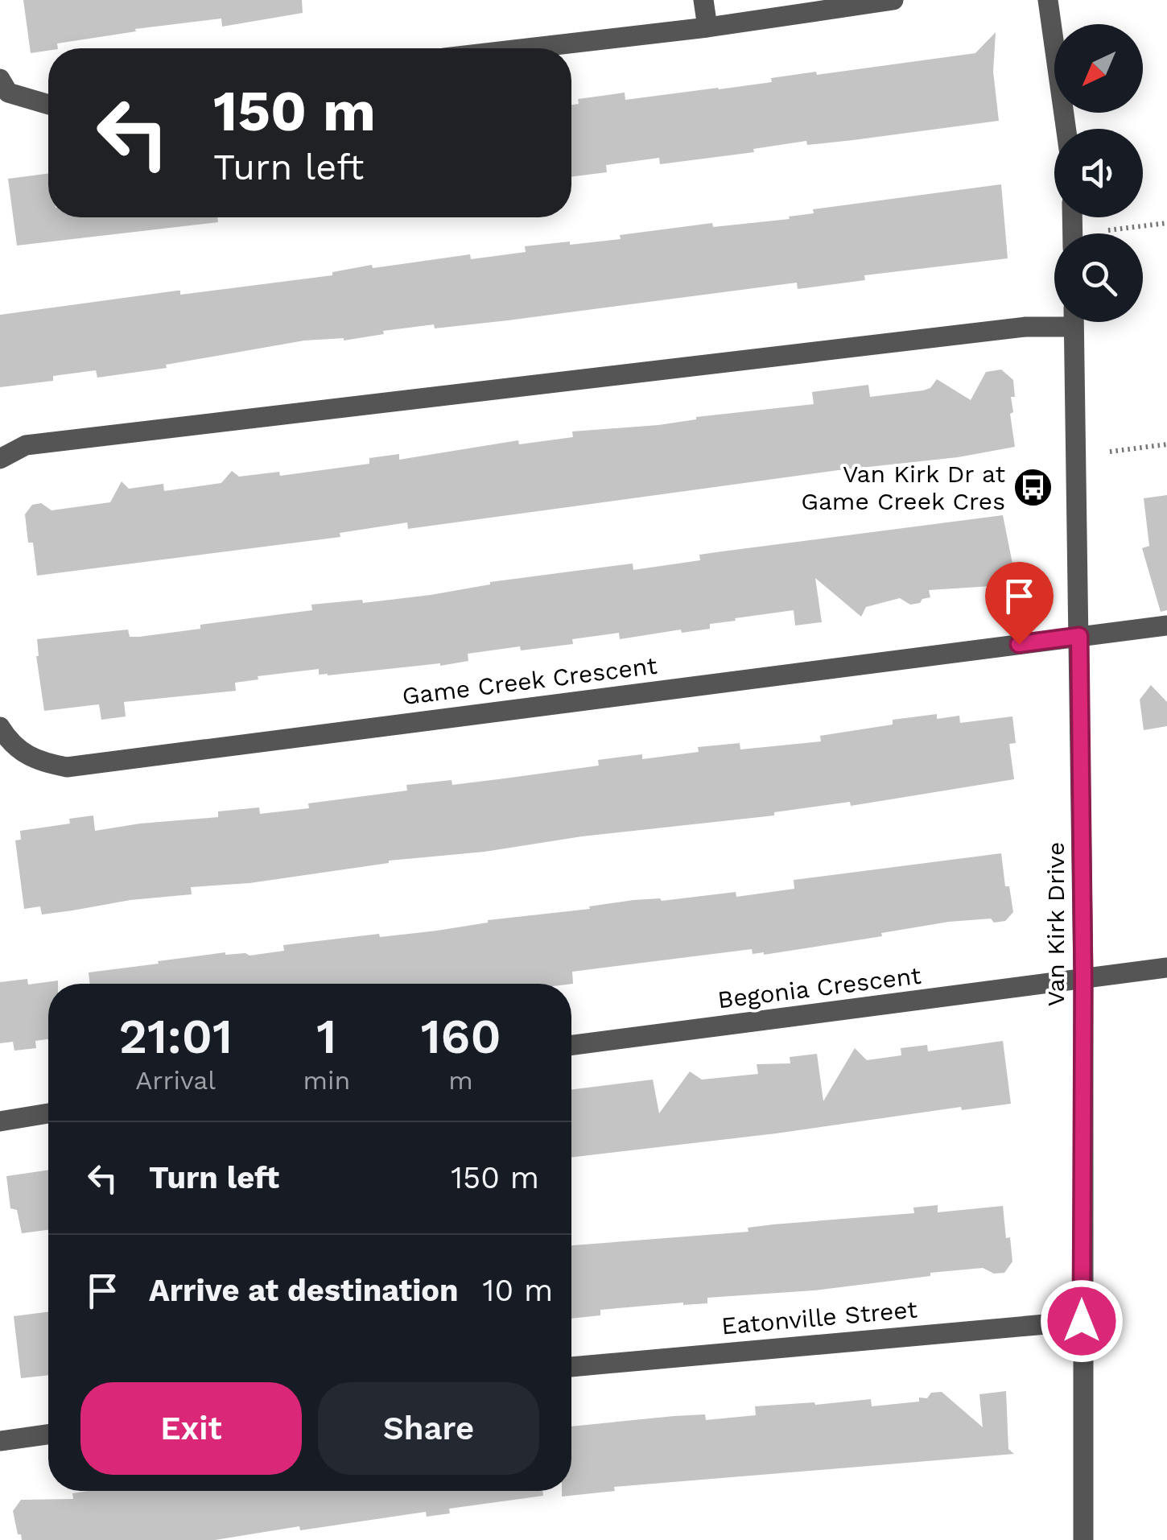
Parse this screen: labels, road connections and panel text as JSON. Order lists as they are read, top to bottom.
{
  "streets": {
    "street": [
      "Game Creek Crescent",
      "Van Kirk Drive",
      "Begonia Crescent",
      "Eatonville Street"
    ]
  },
  "crossings": [
    ["Game Creek Crescent", "Van Kirk Drive"],
    ["Van Kirk Drive", "Begonia Crescent"],
    ["Van Kirk Drive", "Eatonville Street"]
  ],
  "places": {
    "bus stop": ["Van Kirk Dr at Game Creek Cres"]
  },
  "north": "bottom left",
  "page": {
    "turn": ["150 m", "Turn left"],
    "eta": [
      "21:01",
      "Arrival",
      "1",
      "min",
      "160",
      "m"
    ],
    "list": [
      {
        "name": "Turn left",
        "value": "150 m"
      },
      {
        "name": "Arrive at destination",
        "value": "10 m"
      }
    ],
    "buttons": ["Exit", "Share"]
  }
}
